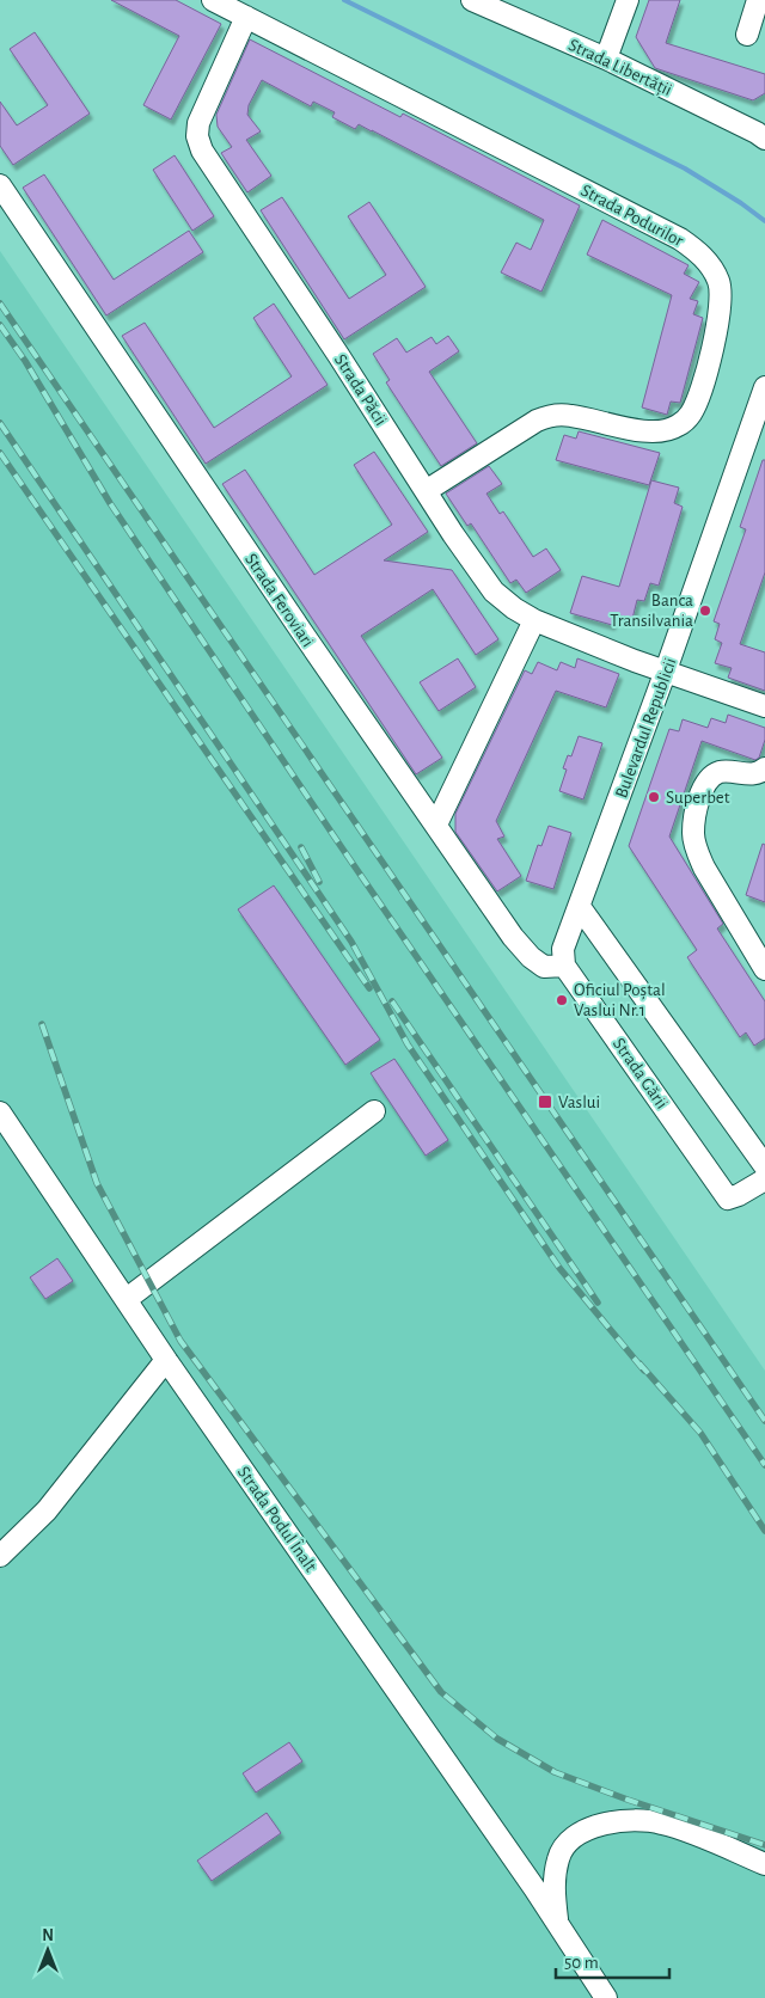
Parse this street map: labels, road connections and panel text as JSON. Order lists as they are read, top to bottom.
{
  "streets": {
    "street": [
      "Strada Libertății",
      "Strada Podurilor",
      "Strada Păcii",
      "Strada Feroviari",
      "Bulevardul Republicii",
      "Strada Gării",
      "Strada Podul Înalt"
    ]
  },
  "crossings": [
    ["Strada Podurilor", "Strada Păcii"],
    ["Strada Păcii", "Bulevardul Republicii"],
    ["Bulevardul Republicii", "Strada Gării"]
  ],
  "places": {
    "other": ["Banca Transilvania", "Superbet", "Oficiul Poștal Vaslui Nr.1"],
    "transit": ["Vaslui"]
  },
  "scale_bar": "50 m",
  "north": "top"
}
